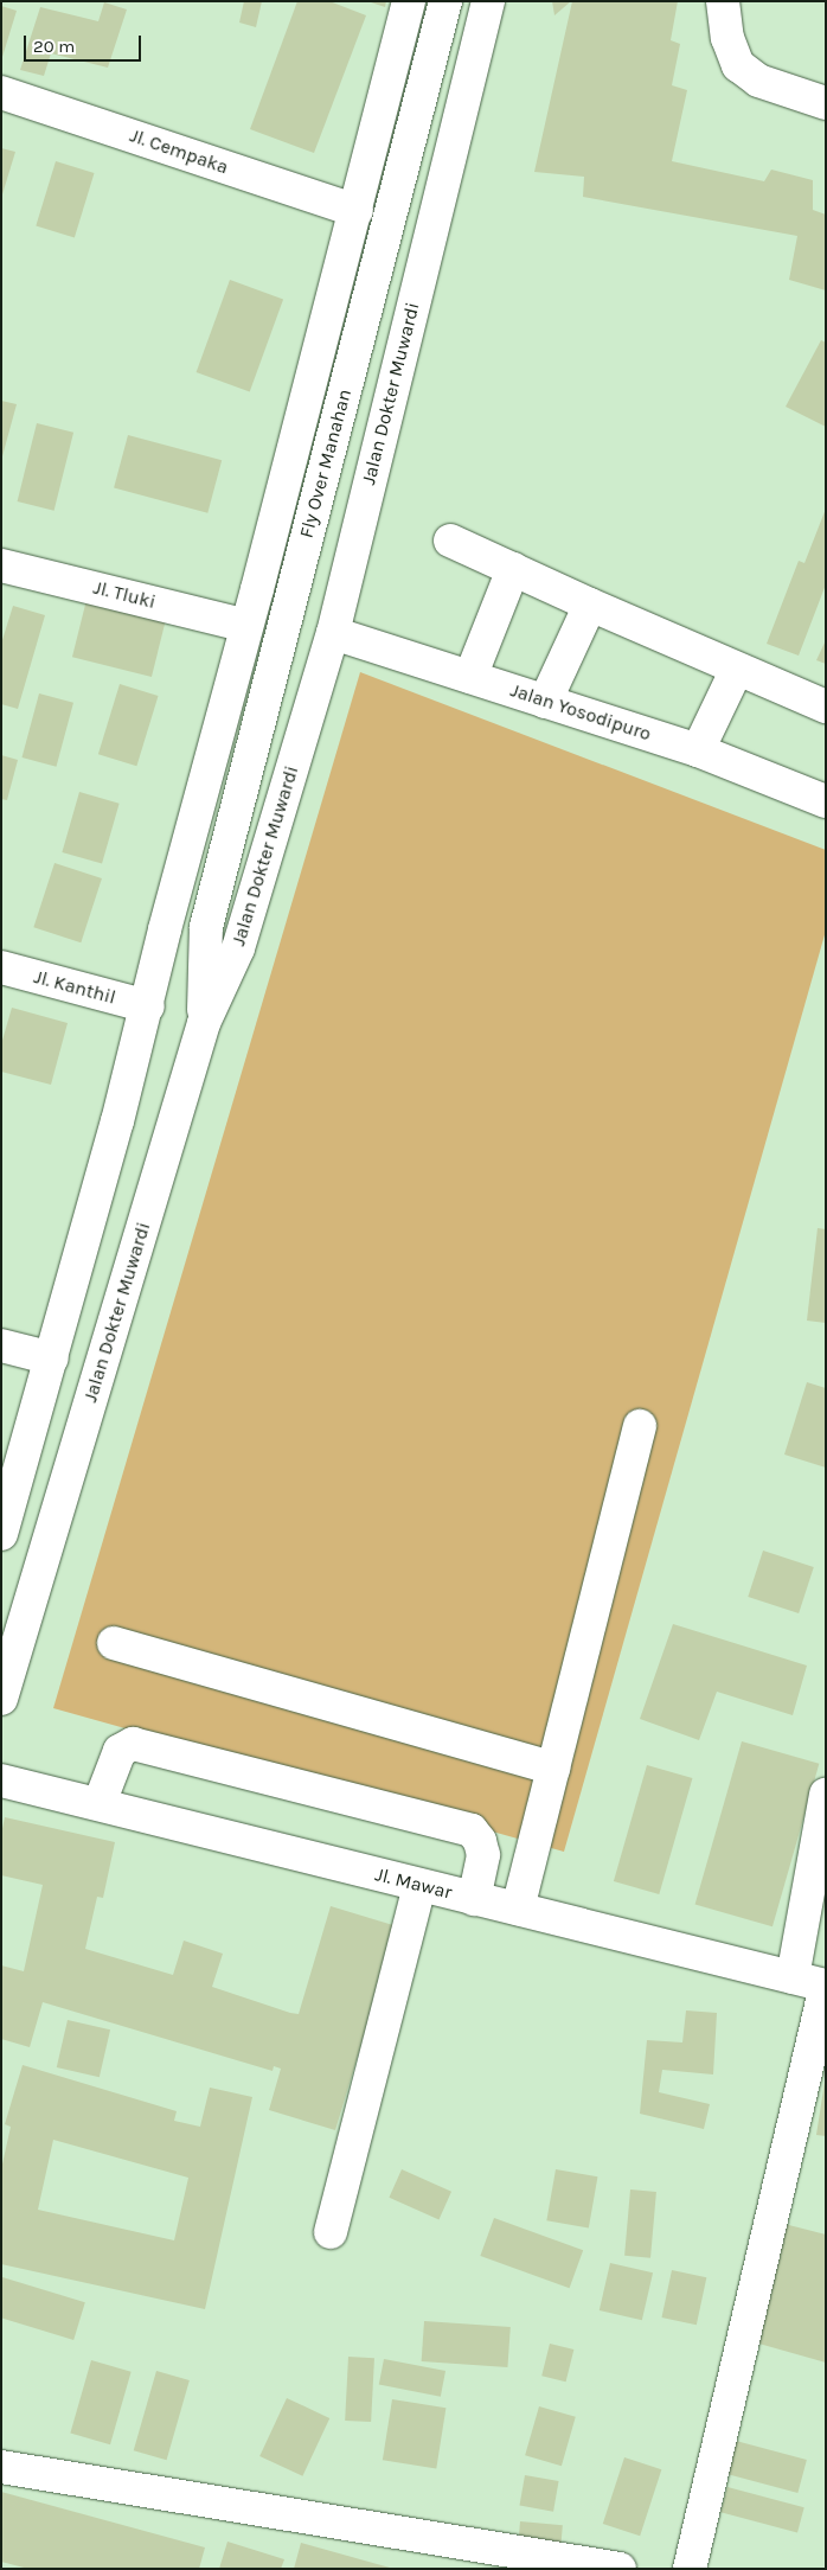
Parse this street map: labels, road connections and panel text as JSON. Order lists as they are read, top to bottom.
{
  "streets": {
    "main road": [
      "Jl. Cempaka",
      "Jalan Dokter Muwardi",
      "Fly Over Manahan",
      "Jl. Tluki",
      "Jalan Yosodipuro",
      "Jl. Kanthil",
      "Jl. Mawar"
    ]
  },
  "crossings": [
    ["Jalan Dokter Muwardi", "Jalan Yosodipuro"]
  ],
  "scale_bar": "20 m"
}
